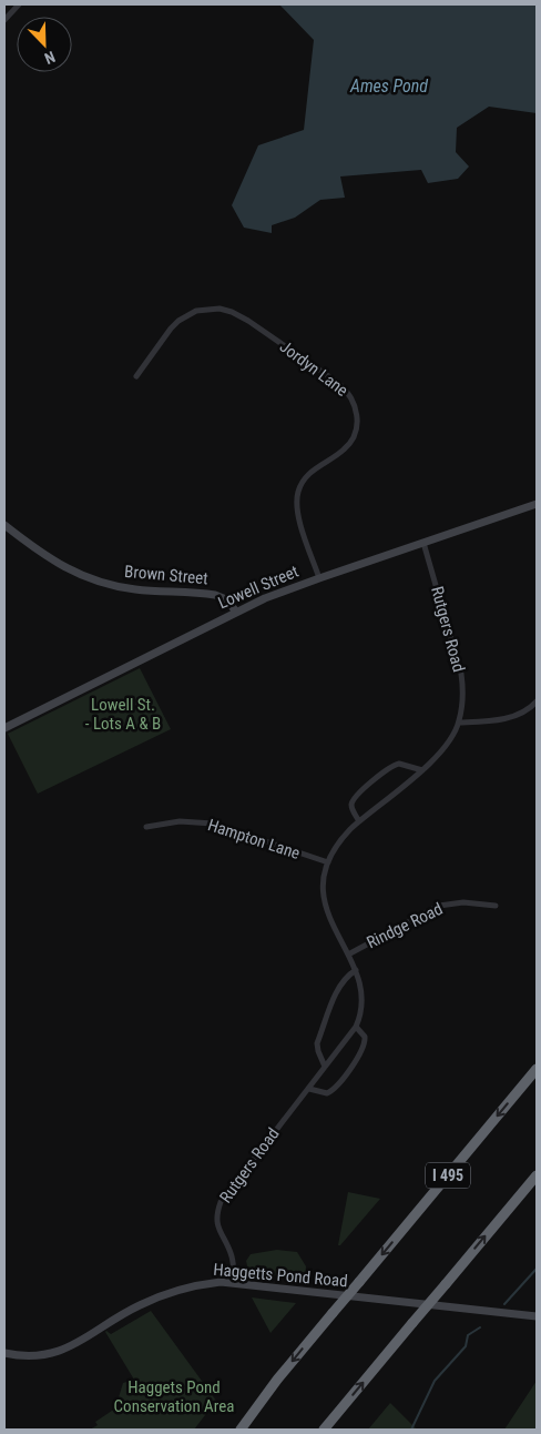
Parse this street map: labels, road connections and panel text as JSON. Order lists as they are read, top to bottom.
{
  "streets": {
    "highway": ["I 495"],
    "street": [
      "Jordyn Lane",
      "Brown Street",
      "Lowell Street",
      "Rutgers Road",
      "Hampton Lane",
      "Rindge Road",
      "Haggetts Pond Road"
    ]
  },
  "crossings": [
    ["Jordyn Lane", "Lowell Street"],
    ["Brown Street", "Lowell Street"],
    ["Lowell Street", "Rutgers Road"],
    ["Rutgers Road", "Hampton Lane"],
    ["Rutgers Road", "Rindge Road"],
    ["Rutgers Road", "Haggetts Pond Road"]
  ],
  "water": ["Ames Pond"],
  "parks": ["Lowell St. - Lots A & B", "Haggets Pond Conservation Area"],
  "north": "bottom right"
}
